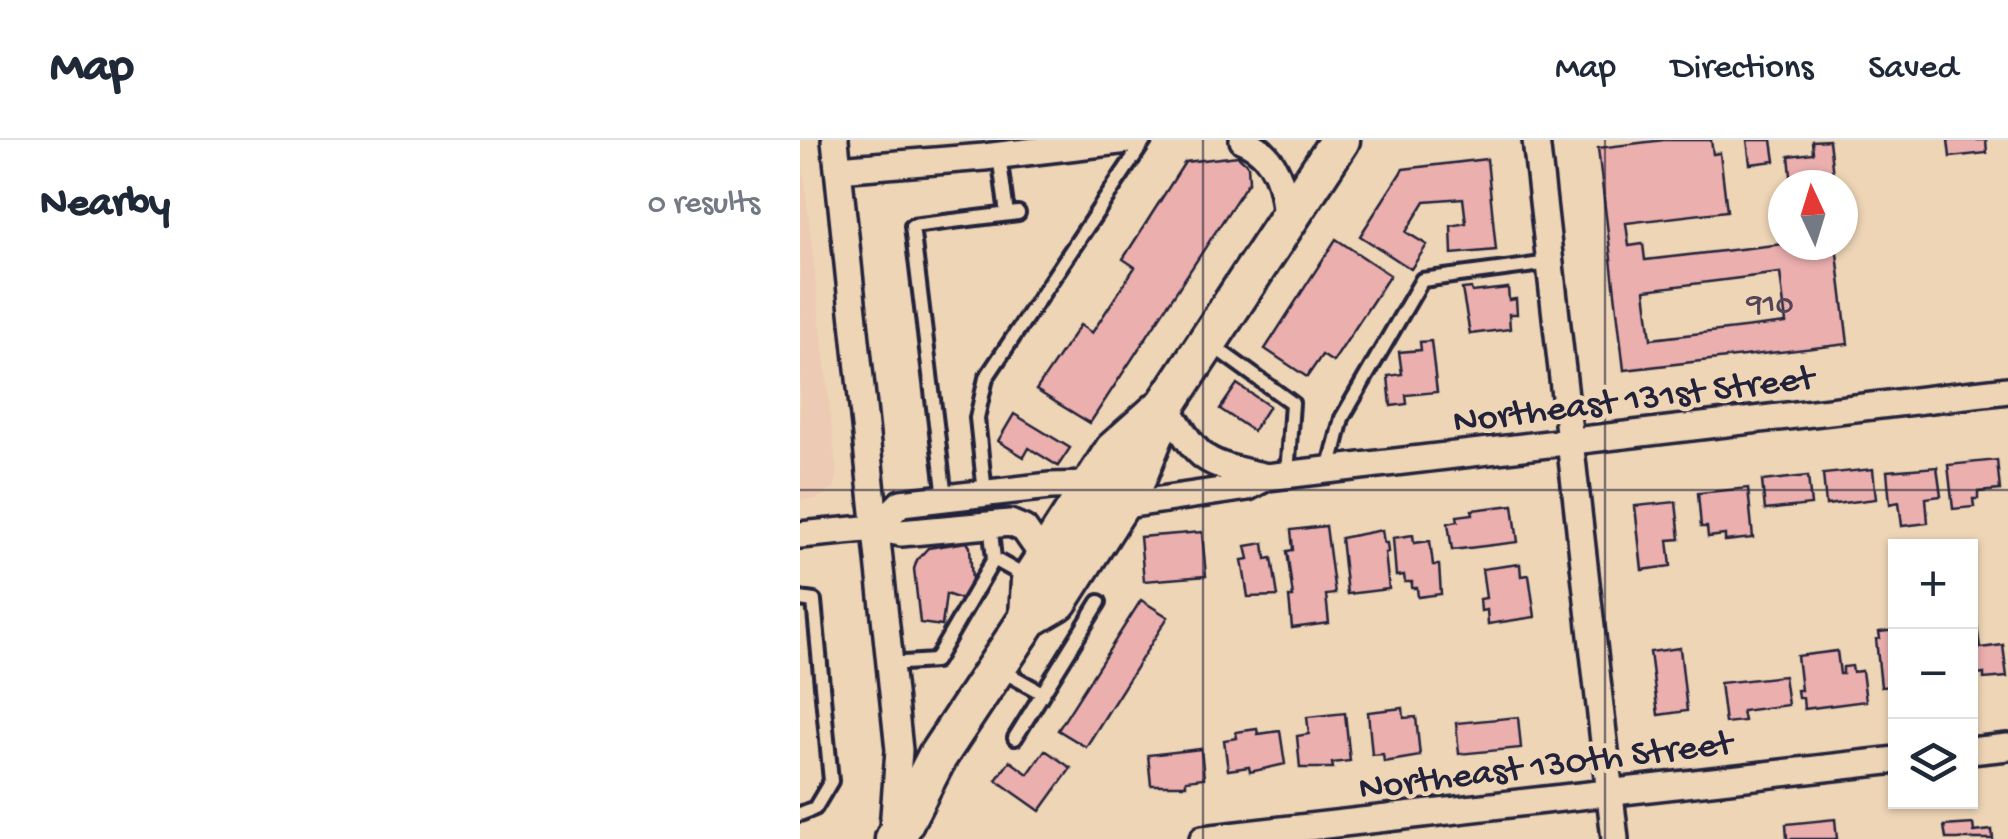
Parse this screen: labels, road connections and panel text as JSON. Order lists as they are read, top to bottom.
{
  "streets": {
    "street": ["Northeast 131st Street", "Northeast 130th Street"]
  },
  "house_numbers": ["910"],
  "north": "top",
  "page": {
    "header": "Map",
    "nav": ["Map", "Directions", "Saved"],
    "heading": ["Nearby", "0 results"],
    "map_buttons": ["+", "−"]
  }
}
